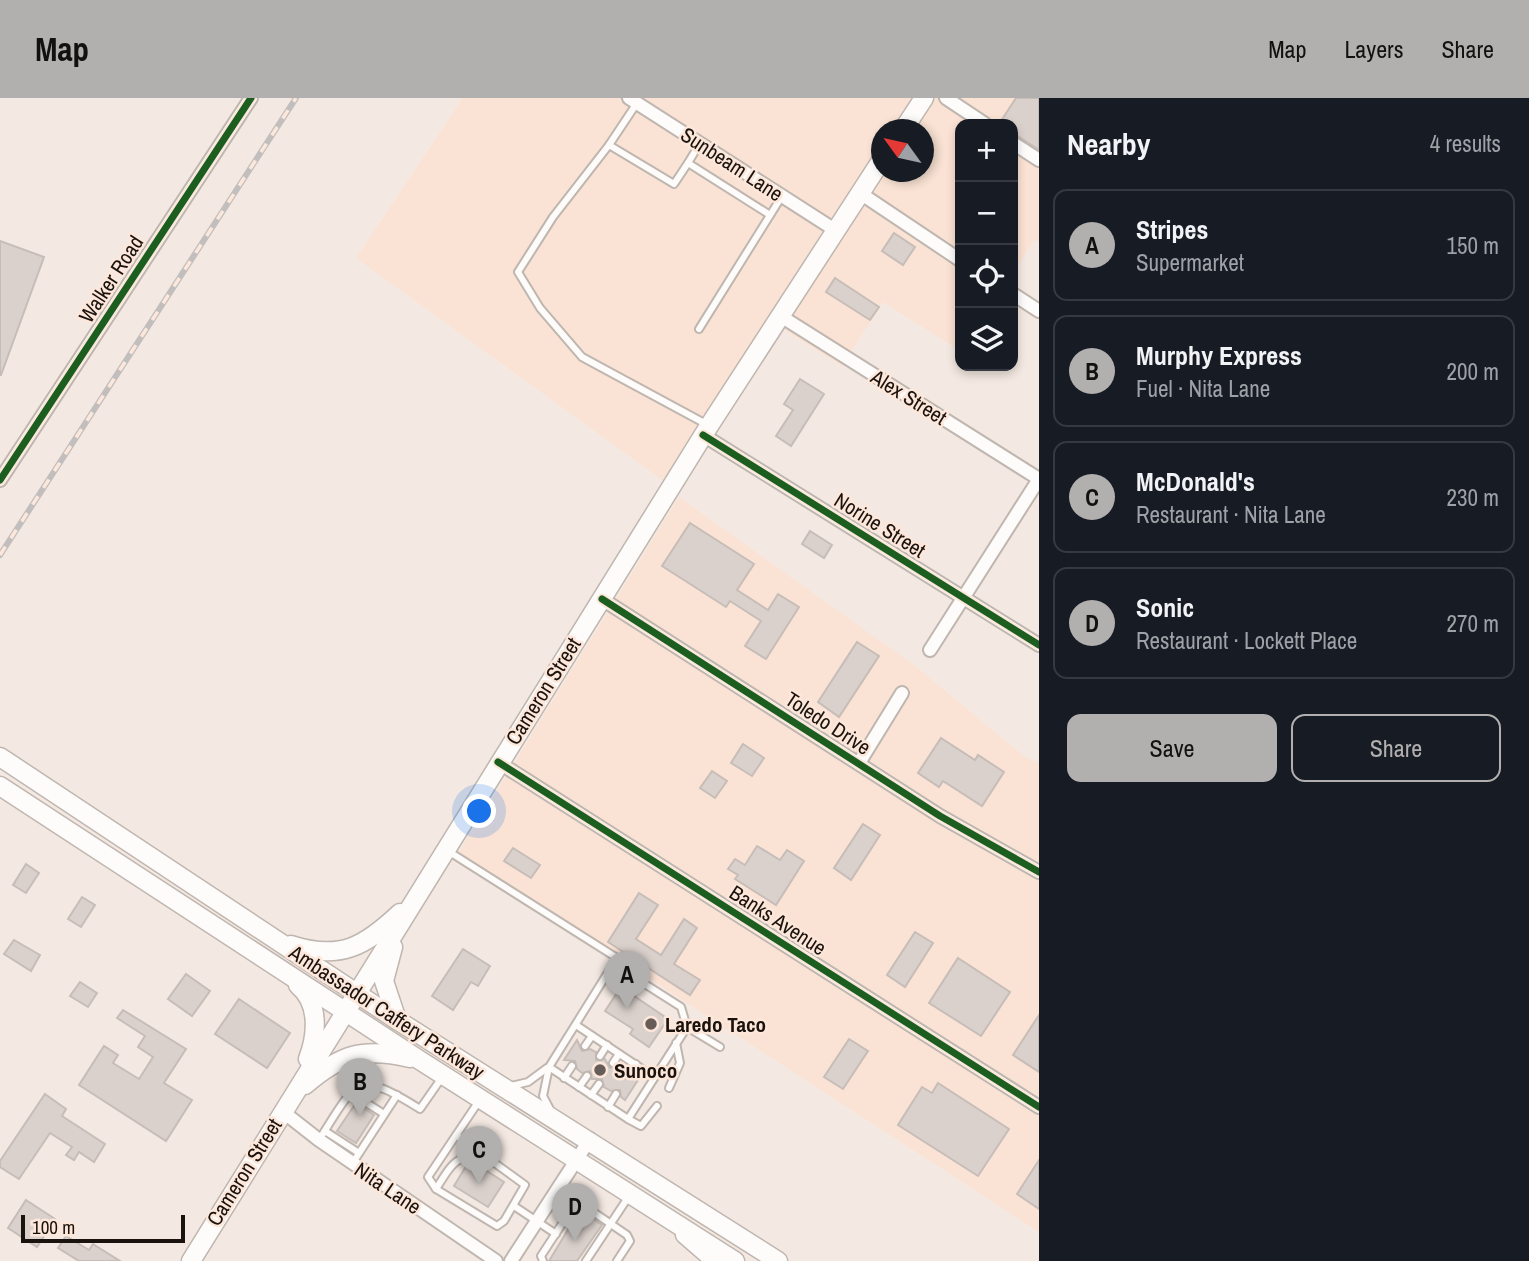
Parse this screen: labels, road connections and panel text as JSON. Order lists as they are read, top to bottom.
{
  "streets": {
    "main road": ["Cameron Street", "Ambassador Caffery Parkway"],
    "street": [
      "Sunbeam Lane",
      "Walker Road",
      "Alex Street",
      "Norine Street",
      "Toledo Drive",
      "Banks Avenue",
      "Nita Lane"
    ]
  },
  "crossings": [
    ["Sunbeam Lane", "Cameron Street"],
    ["Alex Street", "Cameron Street"],
    ["Norine Street", "Cameron Street"],
    ["Cameron Street", "Toledo Drive"],
    ["Cameron Street", "Banks Avenue"],
    ["Cameron Street", "Ambassador Caffery Parkway"],
    ["Cameron Street", "Nita Lane"]
  ],
  "places": ["Laredo Taco", "Sunoco"],
  "scale_bar": "100 m",
  "north": "top left",
  "page": {
    "header": "Map",
    "nav": ["Map", "Layers", "Share"],
    "heading": ["Nearby", "4 results"],
    "map_buttons": ["+", "−"],
    "list": [
      {
        "mark": "A",
        "name": "Stripes",
        "note": "Supermarket",
        "value": "150 m"
      },
      {
        "mark": "B",
        "name": "Murphy Express",
        "note": "Fuel · Nita Lane",
        "value": "200 m"
      },
      {
        "mark": "C",
        "name": "McDonald's",
        "note": "Restaurant · Nita Lane",
        "value": "230 m"
      },
      {
        "mark": "D",
        "name": "Sonic",
        "note": "Restaurant · Lockett Place",
        "value": "270 m"
      }
    ],
    "buttons": ["Save", "Share"],
    "pins": [
      "A",
      "B",
      "C",
      "D"
    ],
    "scale": "100 m"
  }
}
